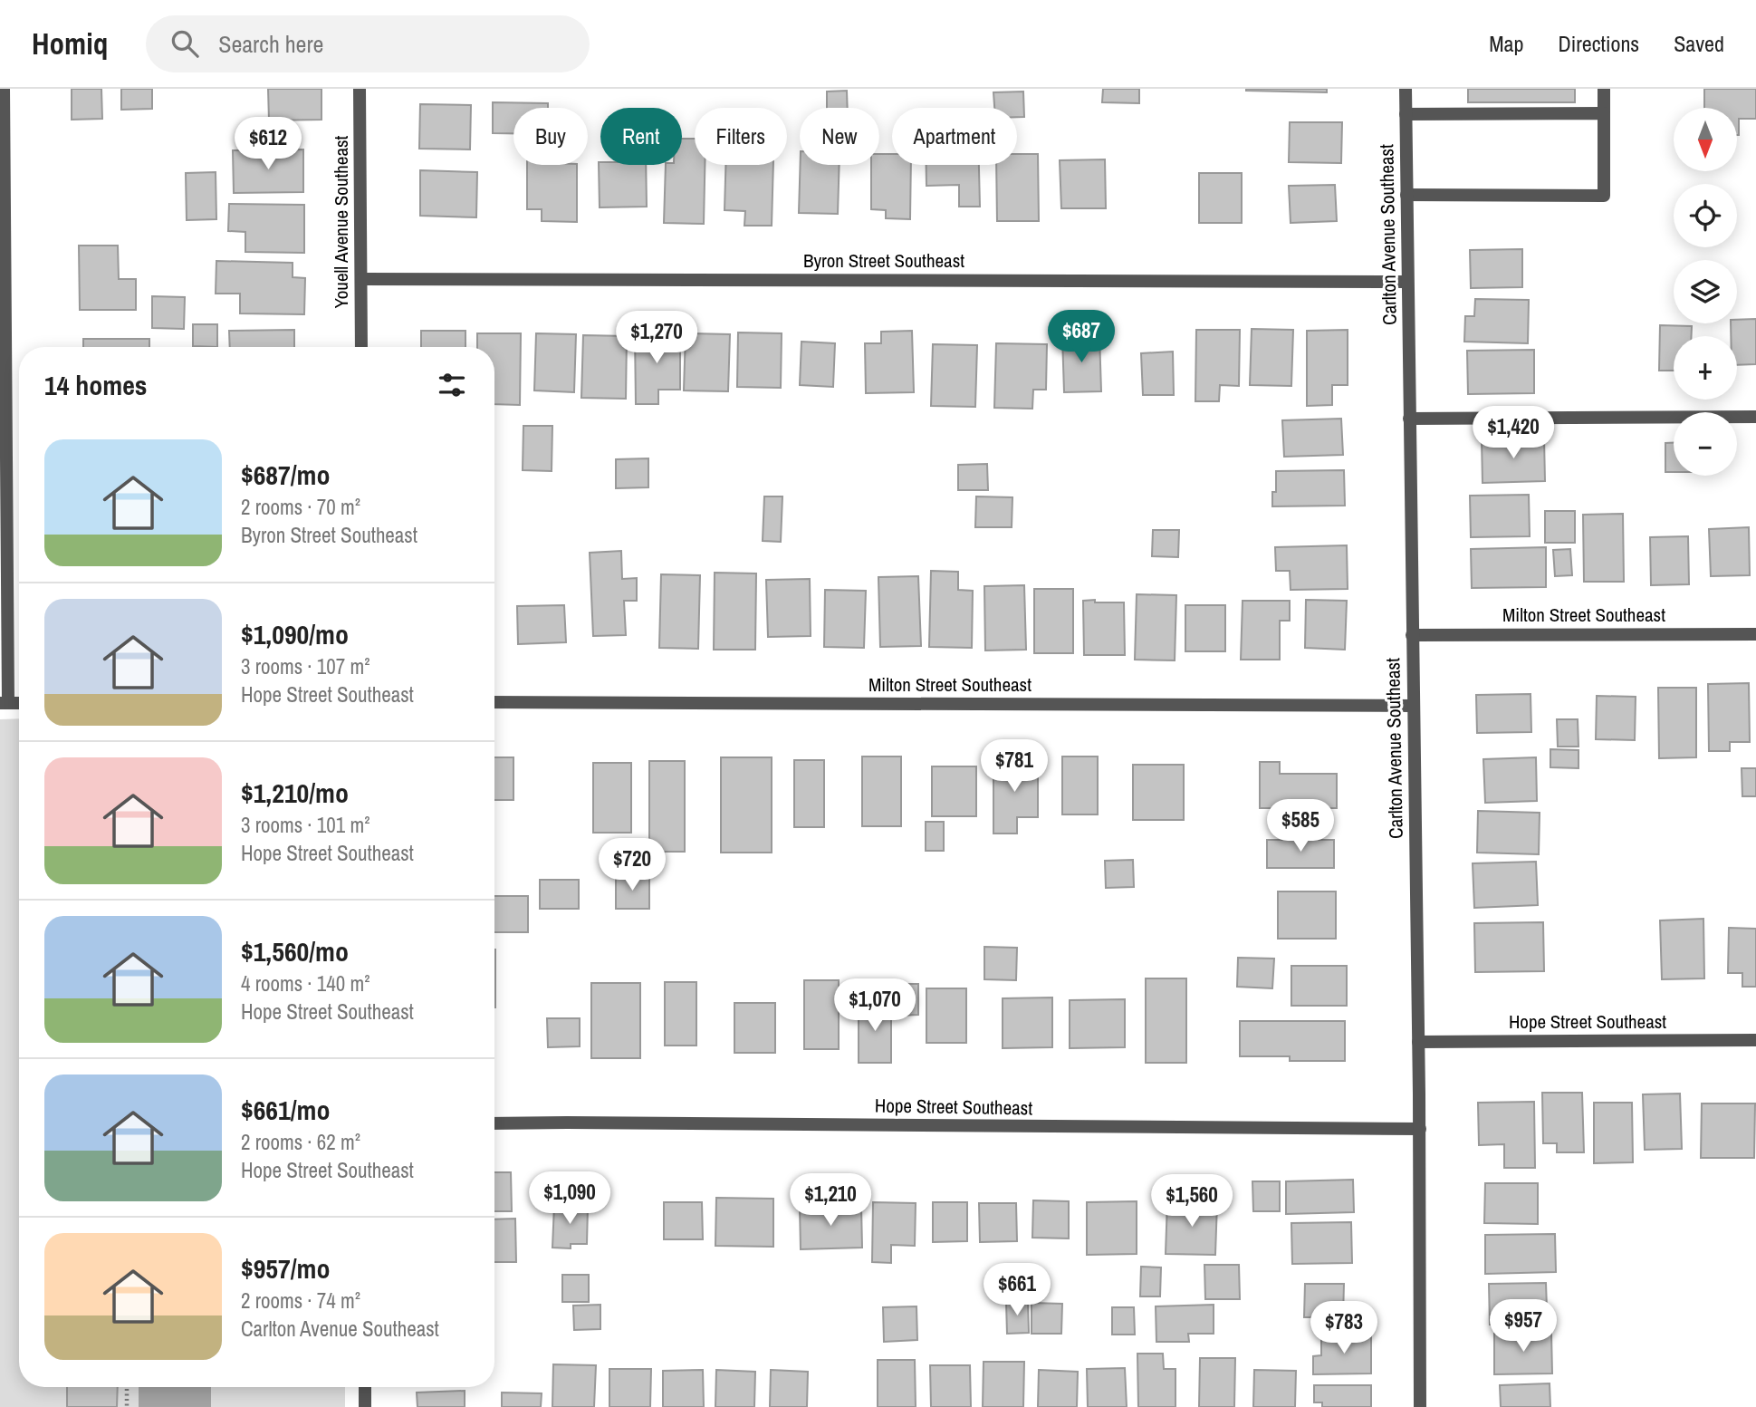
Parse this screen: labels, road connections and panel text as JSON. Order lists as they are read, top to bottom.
{
  "streets": {
    "street": [
      "Youell Avenue Southeast",
      "Carlton Avenue Southeast",
      "Byron Street Southeast",
      "Milton Street Southeast",
      "Hope Street Southeast"
    ]
  },
  "crossings": [
    ["Youell Avenue Southeast", "Byron Street Southeast"],
    ["Carlton Avenue Southeast", "Byron Street Southeast"],
    ["Carlton Avenue Southeast", "Milton Street Southeast"],
    ["Carlton Avenue Southeast", "Hope Street Southeast"]
  ],
  "north": "bottom",
  "page": {
    "header": "Homiq",
    "search": "Search here",
    "nav": ["Map", "Directions", "Saved"],
    "map_buttons": ["+", "−"],
    "chip": [
      "Buy",
      "Rent",
      "Filters",
      "New",
      "Apartment"
    ],
    "price": [
      "$612",
      "$687",
      "$1,270",
      "$1,420",
      "$781",
      "$585",
      "$720",
      "$1,070",
      "$1,090",
      "$1,210",
      "$1,560",
      "$661",
      "$957",
      "$783"
    ],
    "heading": "14 homes",
    "list": [
      {
        "name": "$687/mo",
        "note": "2 rooms · 70 m² · Byron Street Southeast"
      },
      {
        "name": "$1,090/mo",
        "note": "3 rooms · 107 m² · Hope Street Southeast"
      },
      {
        "name": "$1,210/mo",
        "note": "3 rooms · 101 m² · Hope Street Southeast"
      },
      {
        "name": "$1,560/mo",
        "note": "4 rooms · 140 m² · Hope Street Southeast"
      },
      {
        "name": "$661/mo",
        "note": "2 rooms · 62 m² · Hope Street Southeast"
      },
      {
        "name": "$957/mo",
        "note": "2 rooms · 74 m² · Carlton Avenue Southeast"
      }
    ]
  }
}
